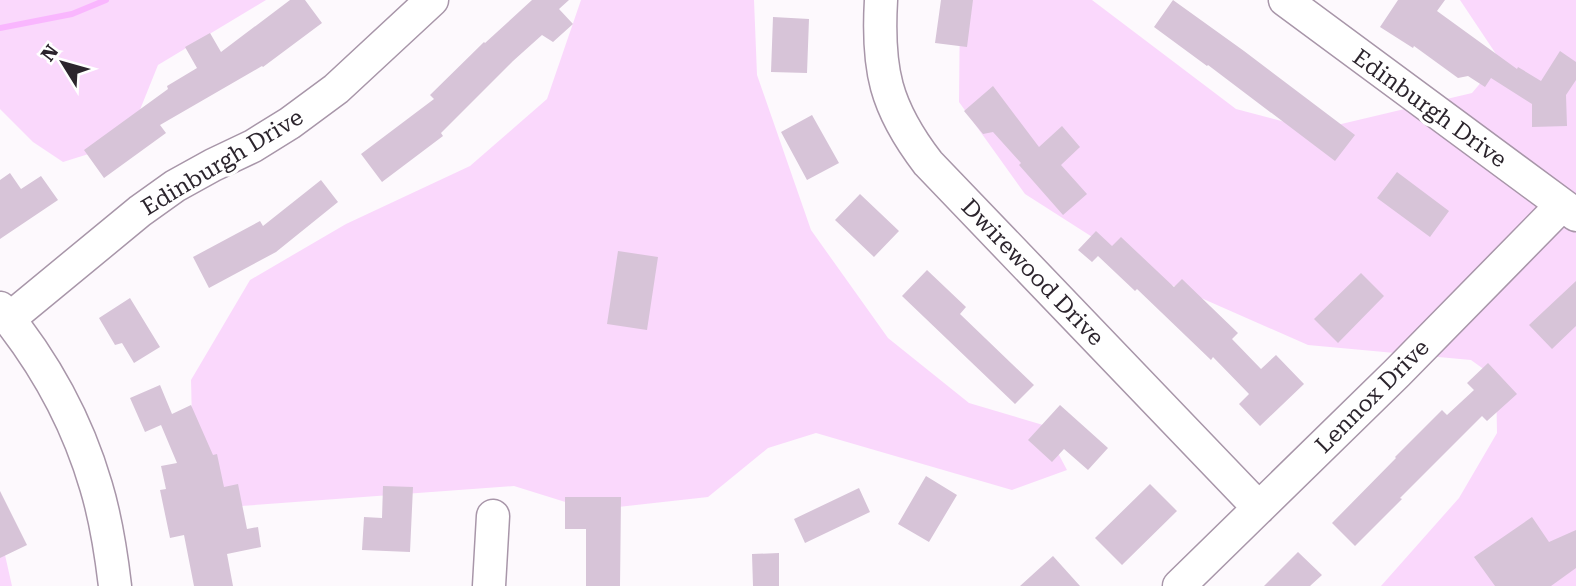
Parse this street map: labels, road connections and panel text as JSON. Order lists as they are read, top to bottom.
{
  "streets": {
    "street": ["Edinburgh Drive", "Dwirewood Drive", "Lennox Drive"]
  },
  "crossings": [
    ["Edinburgh Drive", "Lennox Drive"],
    ["Dwirewood Drive", "Lennox Drive"]
  ],
  "north": "top left"
}
